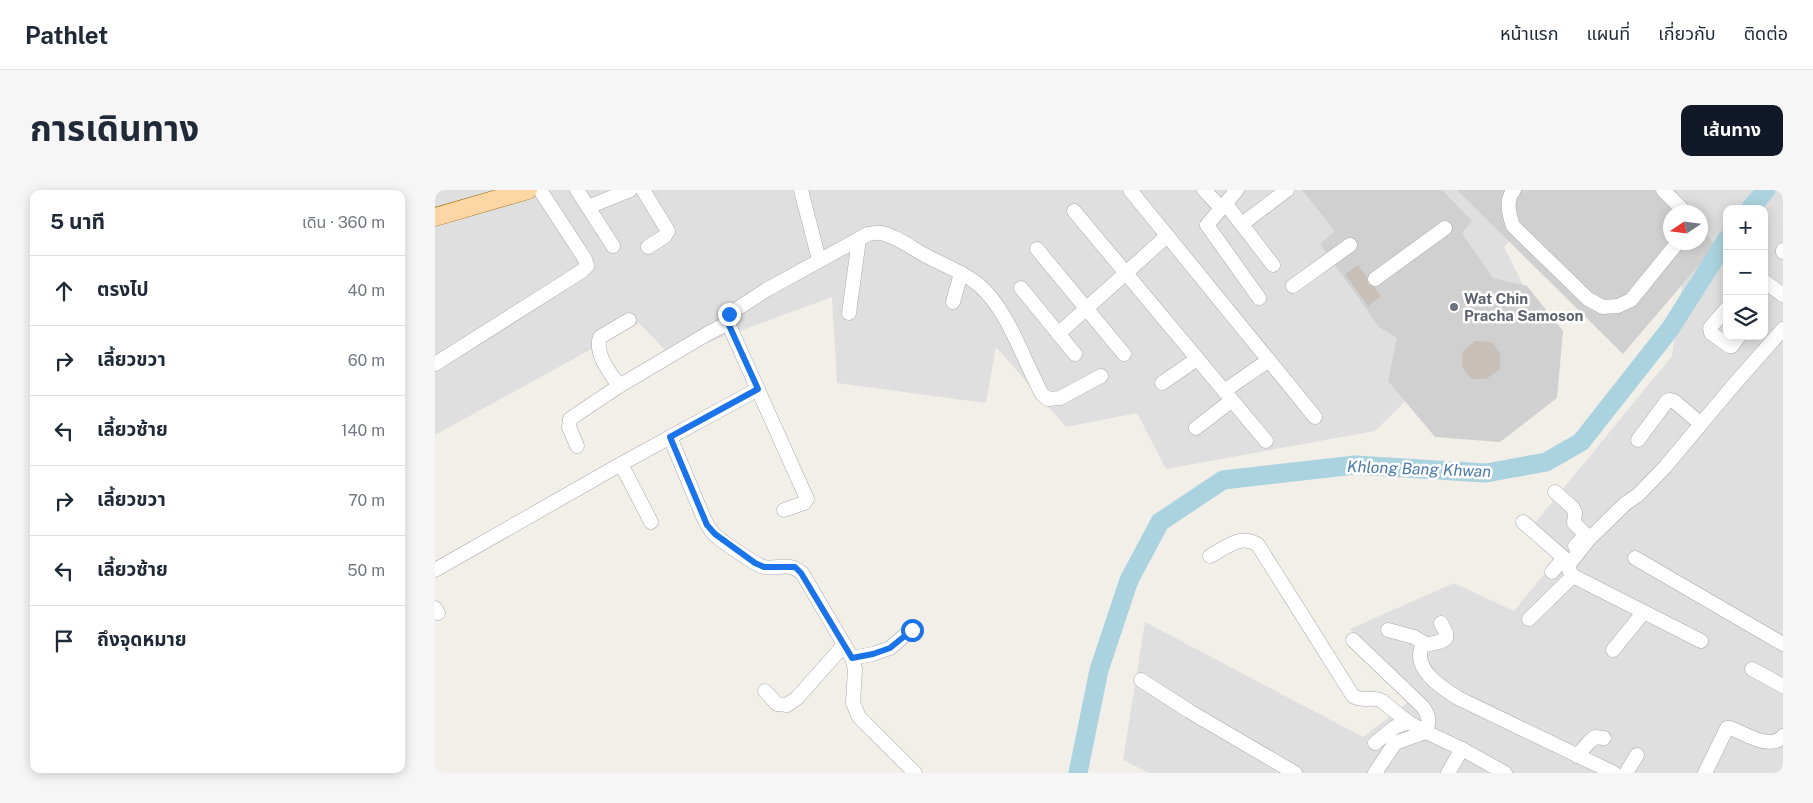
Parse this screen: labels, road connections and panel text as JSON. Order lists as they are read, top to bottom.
{
  "water": ["Khlong Bang Khwan"],
  "places": ["Wat Chin Pracha Samoson"],
  "north": "left",
  "page": {
    "header": "Pathlet",
    "nav": [
      "หน้าแรก",
      "แผนที่",
      "เกี่ยวกับ",
      "ติดต่อ"
    ],
    "title": "การเดินทาง",
    "buttons": "เส้นทาง",
    "heading": ["5 นาที", "เดิน · 360 m"],
    "map_buttons": ["+", "−"],
    "list": [
      ["ตรงไป", "40 m"],
      ["เลี้ยวขวา", "60 m"],
      ["เลี้ยวซ้าย", "140 m"],
      ["เลี้ยวขวา", "70 m"],
      ["เลี้ยวซ้าย", "50 m"],
      "ถึงจุดหมาย"
    ]
  }
}
